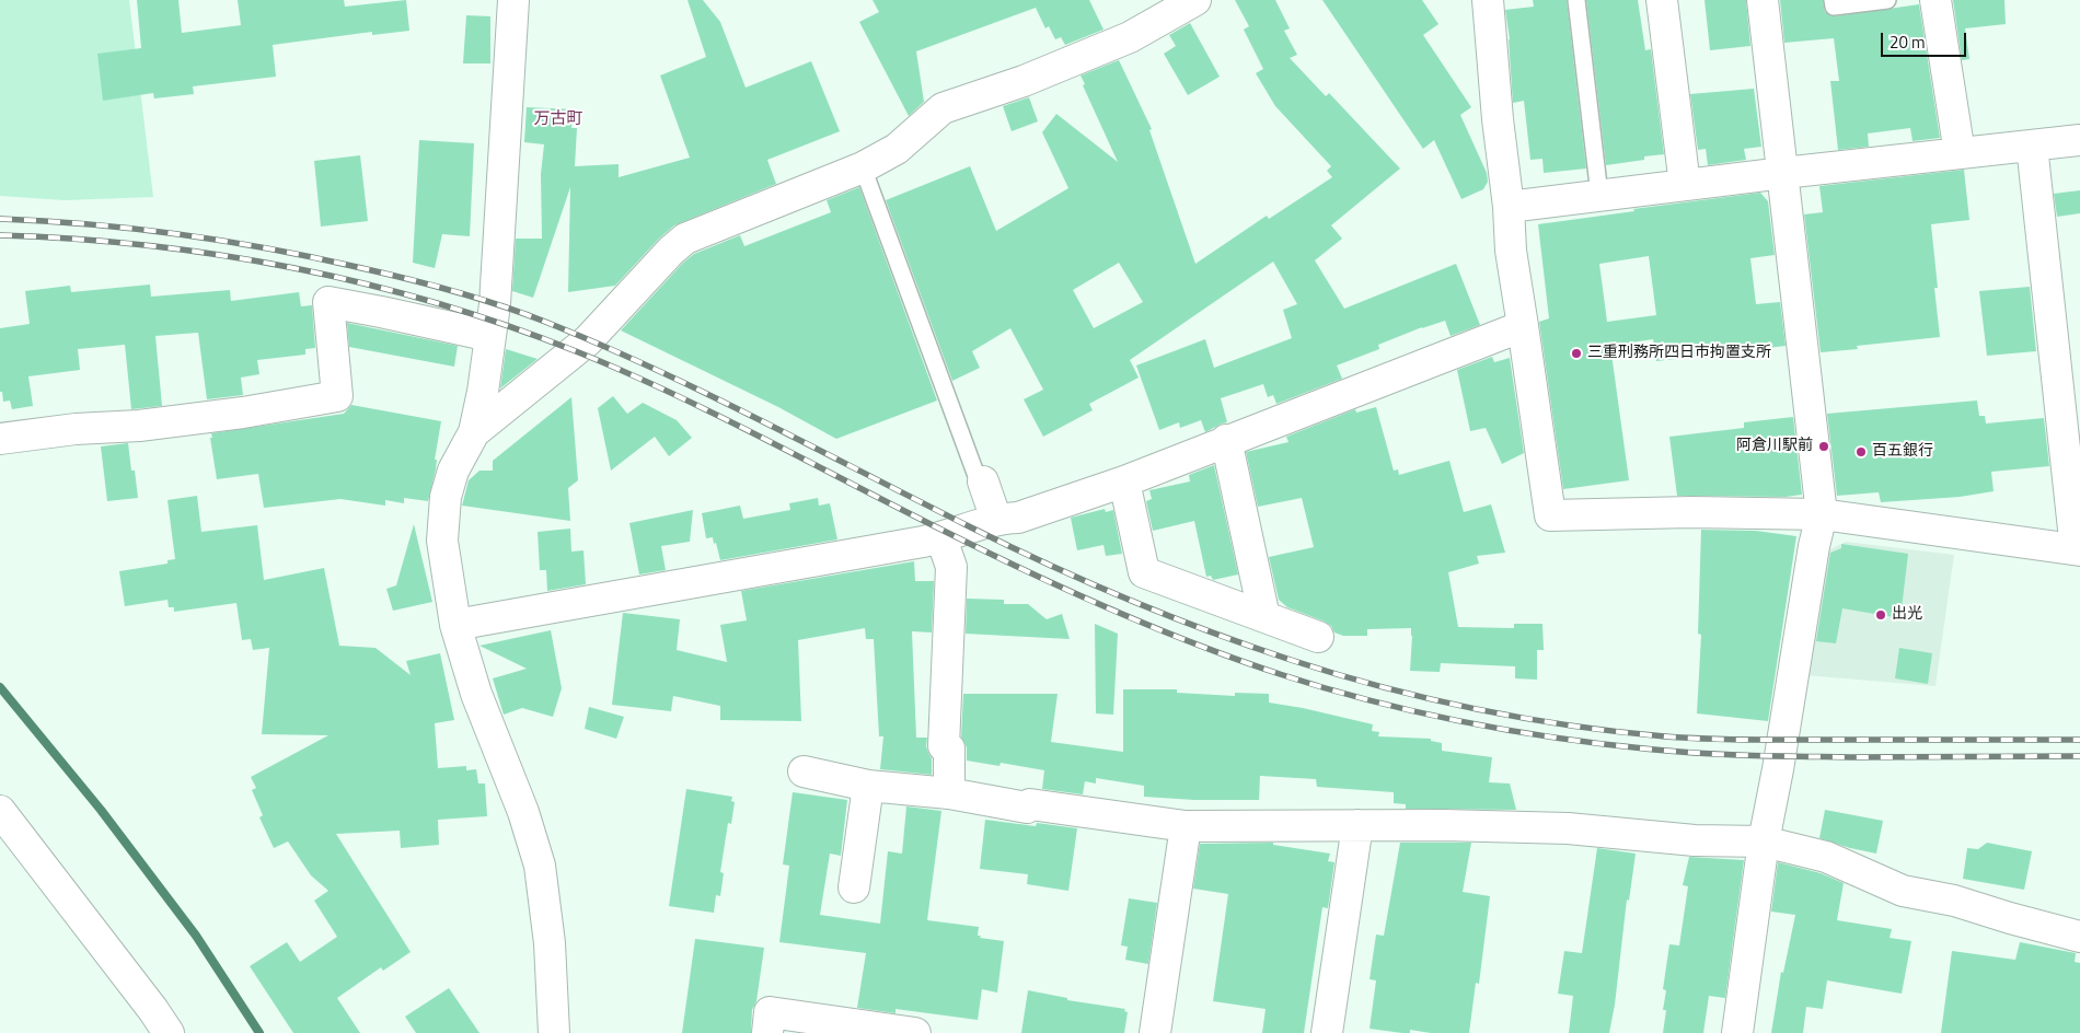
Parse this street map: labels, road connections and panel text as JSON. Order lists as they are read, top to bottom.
{
  "districts": ["万古町"],
  "places": [
    "三重刑務所四日市拘置支所",
    "阿倉川駅前",
    "百五銀行",
    "出光"
  ],
  "scale_bar": "20 m"
}
